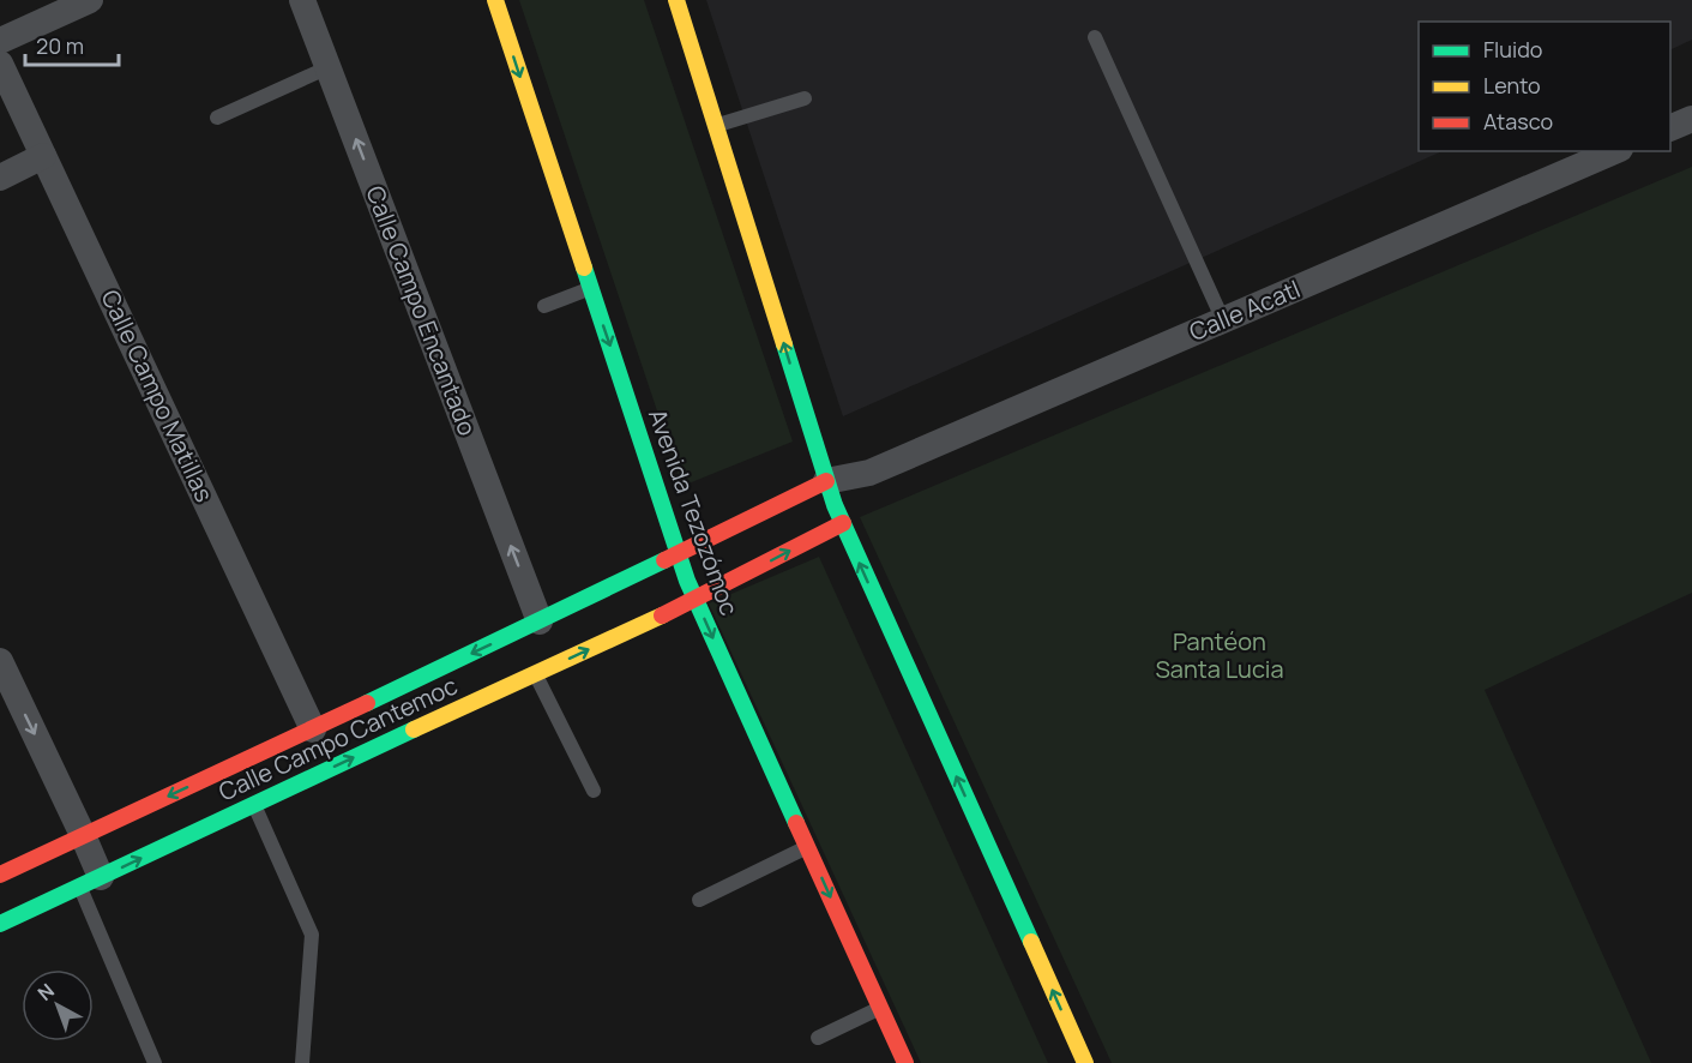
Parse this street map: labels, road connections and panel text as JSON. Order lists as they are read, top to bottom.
{
  "streets": {
    "main road": ["Calle Acatl", "Avenida Tezozómoc", "Calle Campo Cantemoc"],
    "street": ["Calle Campo Encantado", "Calle Campo Matillas"]
  },
  "crossings": [
    ["Calle Campo Encantado", "Calle Campo Cantemoc"],
    ["Calle Acatl", "Avenida Tezozómoc"],
    ["Calle Acatl", "Calle Campo Cantemoc"],
    ["Calle Campo Matillas", "Calle Campo Cantemoc"],
    ["Avenida Tezozómoc", "Calle Campo Cantemoc"]
  ],
  "one_way": ["Calle Campo Encantado", "Avenida Tezozómoc"],
  "parks": ["Pantéon Santa Lucia"],
  "legend": ["Fluido", "Lento", "Atasco"],
  "scale_bar": "20 m",
  "north": "top left"
}
